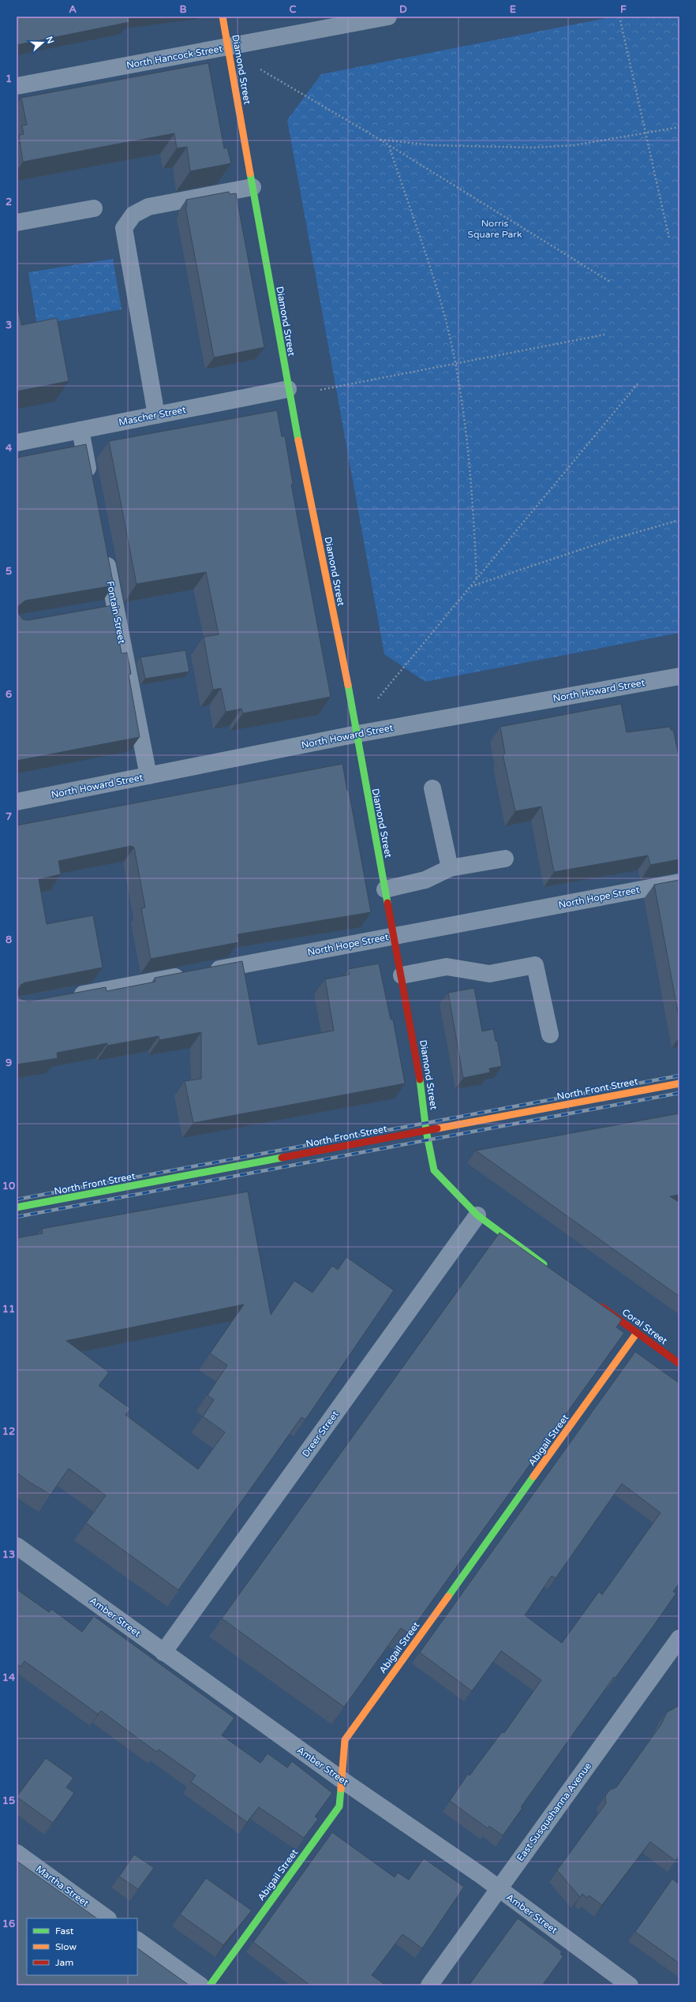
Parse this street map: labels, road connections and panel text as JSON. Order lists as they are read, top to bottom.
{
  "streets": {
    "street": [
      "North Hancock Street",
      "Diamond Street",
      "Mascher Street",
      "Fontain Street",
      "North Howard Street",
      "North Hope Street",
      "North Front Street",
      "Coral Street",
      "Dreer Street",
      "Abigail Street",
      "Amber Street",
      "East Susquehanna Avenue",
      "Martha Street"
    ]
  },
  "crossings": [
    ["North Hancock Street", "Diamond Street"],
    ["Diamond Street", "Mascher Street"],
    ["Diamond Street", "North Howard Street"],
    ["Diamond Street", "North Hope Street"],
    ["Diamond Street", "North Front Street"],
    ["Diamond Street", "Dreer Street"],
    ["Fontain Street", "North Howard Street"],
    ["Coral Street", "Abigail Street"],
    ["Dreer Street", "Amber Street"],
    ["Abigail Street", "Amber Street"],
    ["Amber Street", "East Susquehanna Avenue"]
  ],
  "parks": ["Norris Square Park"],
  "legend": ["Fast", "Slow", "Jam"],
  "north": "right",
  "grid": {
    "columns": [
      "A",
      "B",
      "C",
      "D",
      "E",
      "F"
    ],
    "rows": [
      "1",
      "2",
      "3",
      "4",
      "5",
      "6",
      "7",
      "8",
      "9",
      "10",
      "11",
      "12",
      "13",
      "14",
      "15",
      "16"
    ]
  }
}
